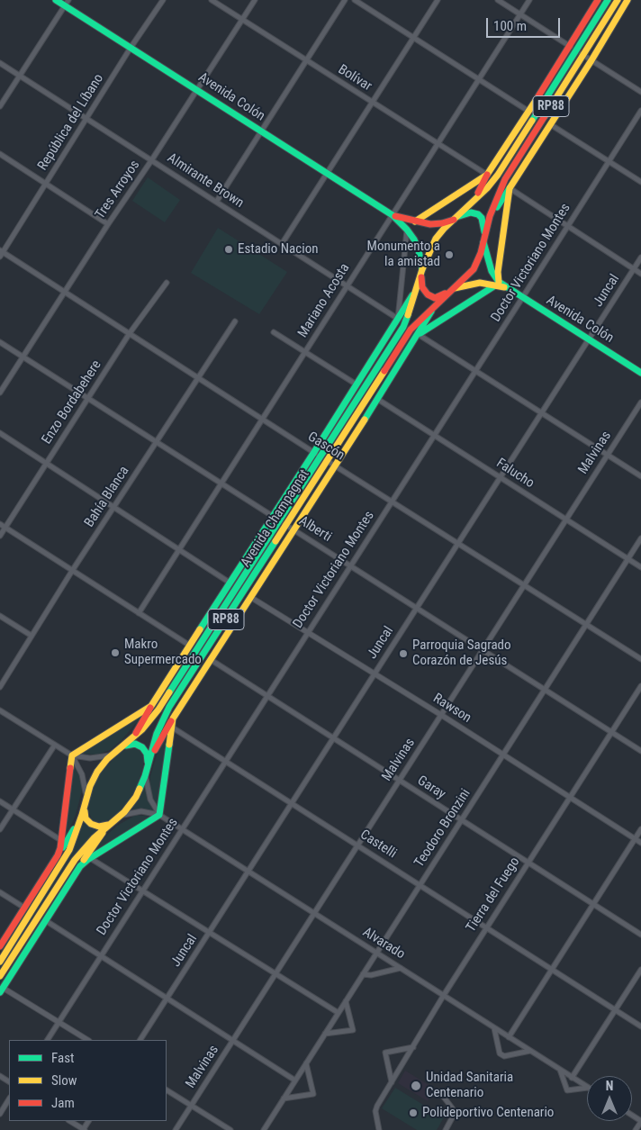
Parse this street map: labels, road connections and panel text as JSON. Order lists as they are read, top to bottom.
{
  "streets": {
    "main road": ["Avenida Colón", "RP88", "Avenida Champagnat"],
    "street": [
      "Bolívar",
      "República del Líbano",
      "Almirante Brown",
      "Tres Arroyos",
      "Doctor Victoriano Montes",
      "Juncal",
      "Mariano Acosta",
      "Enzo Bordabehere",
      "Gascón",
      "Malvinas",
      "Falucho",
      "Bahía Blanca",
      "Alberti",
      "Rawson",
      "Garay",
      "Teodoro Bronzini",
      "Castelli",
      "Tierra del Fuego",
      "Alvarado"
    ]
  },
  "crossings": [
    ["Bolívar", "Tres Arroyos"],
    ["Bolívar", "Mariano Acosta"],
    ["Avenida Colón", "República del Líbano"],
    ["Avenida Colón", "Tres Arroyos"],
    ["Avenida Colón", "Doctor Victoriano Montes"],
    ["Avenida Colón", "Juncal"],
    ["Avenida Colón", "Mariano Acosta"],
    ["Avenida Colón", "Avenida Champagnat"],
    ["RP88", "Avenida Champagnat"],
    ["República del Líbano", "Almirante Brown"],
    ["República del Líbano", "Gascón"],
    ["Almirante Brown", "Tres Arroyos"],
    ["Almirante Brown", "Mariano Acosta"],
    ["Almirante Brown", "Avenida Champagnat"],
    ["Tres Arroyos", "Gascón"],
    ["Tres Arroyos", "Alberti"],
    ["Doctor Victoriano Montes", "Gascón"],
    ["Doctor Victoriano Montes", "Falucho"],
    ["Doctor Victoriano Montes", "Alberti"],
    ["Doctor Victoriano Montes", "Rawson"],
    ["Doctor Victoriano Montes", "Garay"],
    ["Doctor Victoriano Montes", "Castelli"],
    ["Doctor Victoriano Montes", "Alvarado"],
    ["Juncal", "Gascón"],
    ["Juncal", "Falucho"],
    ["Juncal", "Alberti"],
    ["Juncal", "Rawson"],
    ["Juncal", "Garay"],
    ["Juncal", "Castelli"],
    ["Juncal", "Alvarado"],
    ["Mariano Acosta", "Gascón"],
    ["Mariano Acosta", "Alberti"],
    ["Enzo Bordabehere", "Gascón"],
    ["Enzo Bordabehere", "Alberti"],
    ["Gascón", "Malvinas"],
    ["Gascón", "Bahía Blanca"],
    ["Gascón", "Avenida Champagnat"],
    ["Gascón", "Teodoro Bronzini"],
    ["Malvinas", "Falucho"],
    ["Malvinas", "Alberti"],
    ["Malvinas", "Rawson"],
    ["Malvinas", "Garay"],
    ["Malvinas", "Castelli"],
    ["Malvinas", "Alvarado"],
    ["Falucho", "Avenida Champagnat"],
    ["Falucho", "Teodoro Bronzini"],
    ["Bahía Blanca", "Alberti"],
    ["Avenida Champagnat", "Alberti"],
    ["Avenida Champagnat", "Rawson"],
    ["Avenida Champagnat", "Garay"],
    ["Avenida Champagnat", "Castelli"],
    ["Avenida Champagnat", "Alvarado"],
    ["Alberti", "Teodoro Bronzini"],
    ["Alberti", "Tierra del Fuego"],
    ["Rawson", "Teodoro Bronzini"],
    ["Rawson", "Tierra del Fuego"],
    ["Garay", "Teodoro Bronzini"],
    ["Garay", "Tierra del Fuego"],
    ["Teodoro Bronzini", "Castelli"],
    ["Teodoro Bronzini", "Alvarado"],
    ["Castelli", "Tierra del Fuego"],
    ["Tierra del Fuego", "Alvarado"]
  ],
  "places": [
    "Estadio Nacion",
    "Monumento a la amistad",
    "Makro Supermercado",
    "Parroquia Sagrado Corazón de Jesús",
    "Unidad Sanitaria Centenario",
    "Polideportivo Centenario"
  ],
  "legend": ["Fast", "Slow", "Jam"],
  "scale_bar": "100 m",
  "north": "top"
}
